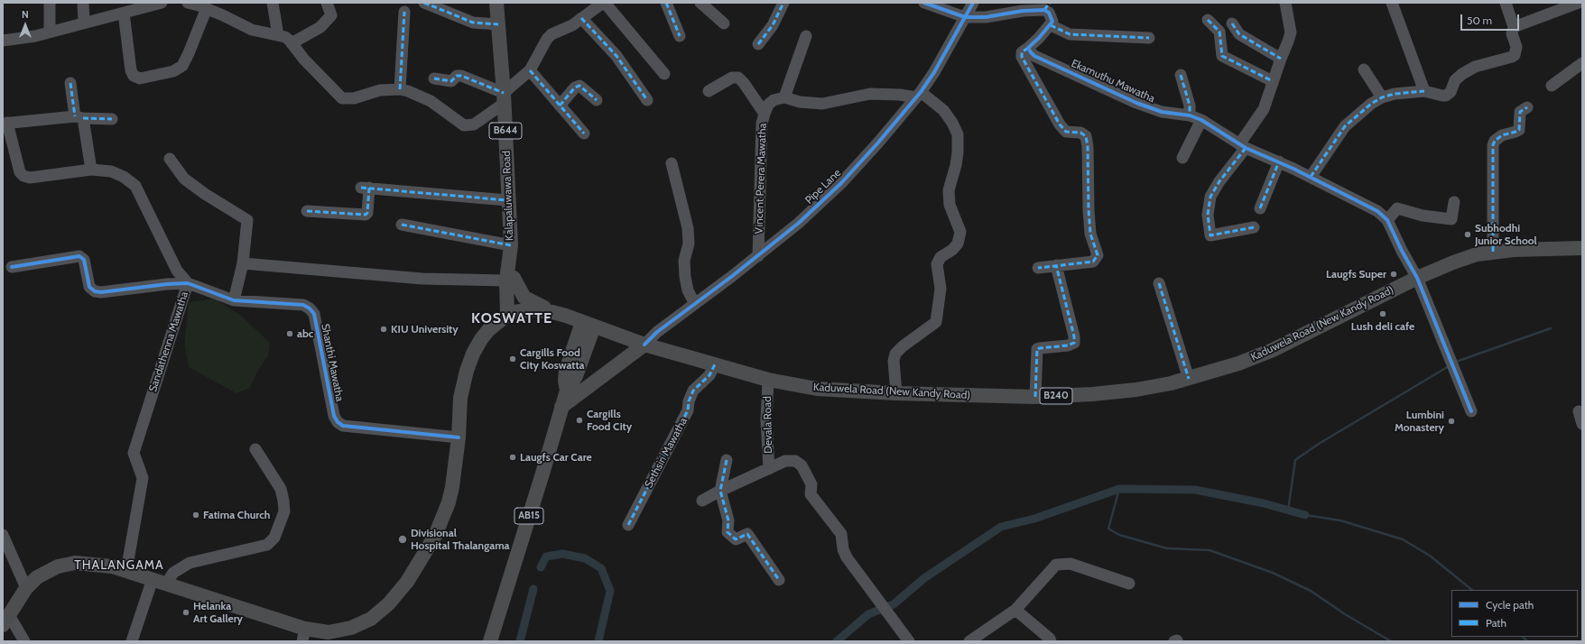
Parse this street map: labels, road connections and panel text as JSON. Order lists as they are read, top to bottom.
{
  "streets": {
    "main road": [
      "B644",
      "Kalapaluwawa Road",
      "Kaduwela Road (New Kandy Road)",
      "B240",
      "AB15"
    ],
    "street": [
      "Ekamuthu Mawatha",
      "Vincent Perera Mawatha",
      "Pipe Lane",
      "Sandathenna Mawatha",
      "Shanthi Mawatha",
      "Devala Road",
      "Sethsiri Mawatha"
    ]
  },
  "crossings": [
    ["Ekamuthu Mawatha", "Kaduwela Road (New Kandy Road)"],
    ["Vincent Perera Mawatha", "Pipe Lane"],
    ["Pipe Lane", "Kaduwela Road (New Kandy Road)"],
    ["Kalapaluwawa Road", "Kaduwela Road (New Kandy Road)"],
    ["Kaduwela Road (New Kandy Road)", "Devala Road"],
    ["Kaduwela Road (New Kandy Road)", "Sethsiri Mawatha"],
    ["Kaduwela Road (New Kandy Road)", "AB15"],
    ["Sandathenna Mawatha", "Shanthi Mawatha"]
  ],
  "districts": ["KOSWATTE", "THALANGAMA"],
  "places": [
    "Subhodhi Junior School",
    "Laugfs Super",
    "Lush deli cafe",
    "KIU University",
    "abc",
    "Cargills Food City Koswatta",
    "Cargills Food City",
    "Lumbini Monastery",
    "Laugfs Car Care",
    "Fatima Church",
    "Divisional Hospital Thalangama",
    "Helanka Art Gallery"
  ],
  "legend": ["Cycle path", "Path"],
  "scale_bar": "50 m",
  "north": "top"
}
